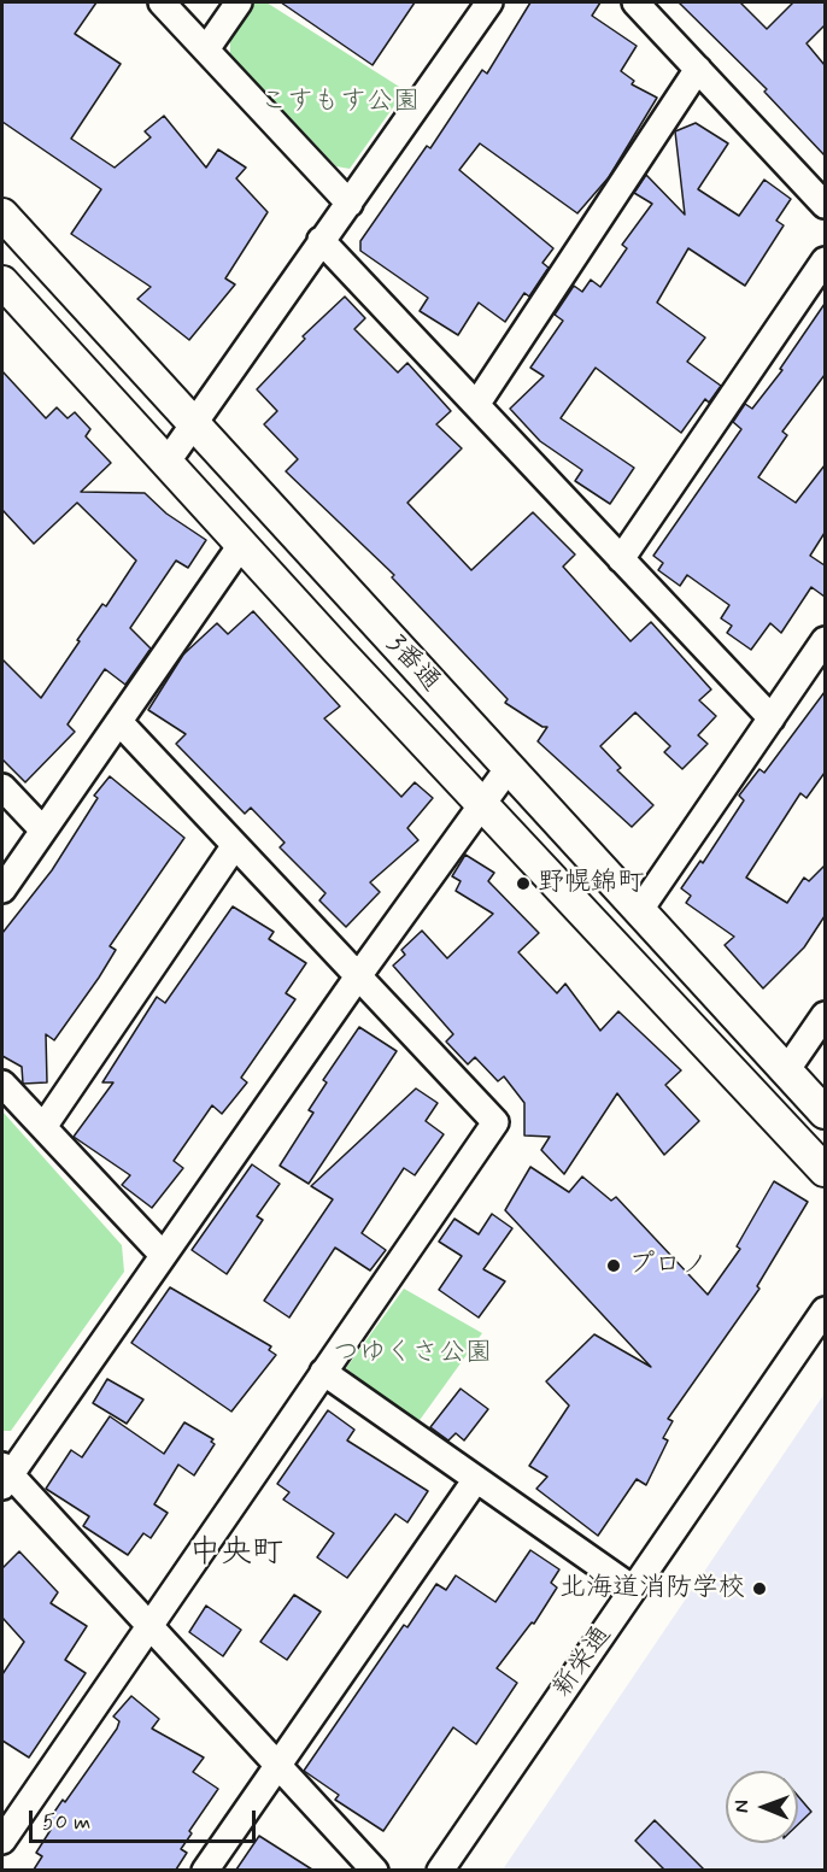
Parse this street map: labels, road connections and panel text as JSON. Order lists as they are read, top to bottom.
{
  "streets": {
    "street": ["3番通", "新栄通"]
  },
  "districts": ["中央町"],
  "parks": ["こすもす公園", "つゆくさ公園"],
  "places": ["野幌錦町", "プロノ", "北海道消防学校"],
  "scale_bar": "50 m",
  "north": "left"
}
